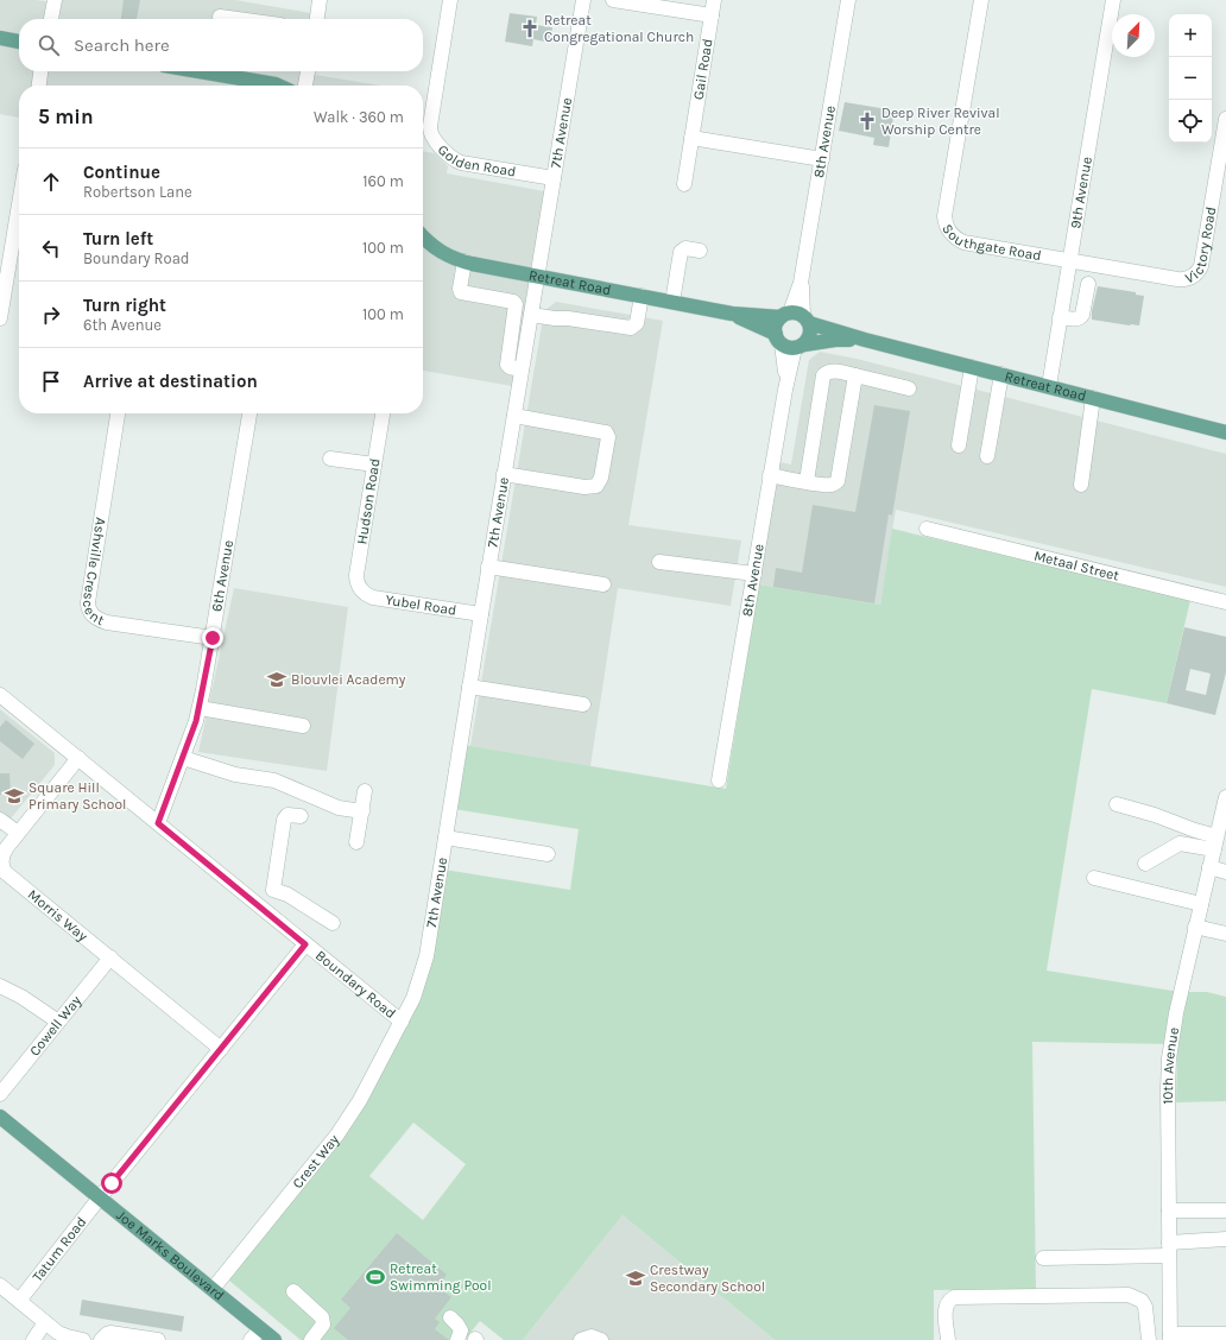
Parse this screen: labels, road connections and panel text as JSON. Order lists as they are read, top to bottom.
{
  "streets": {
    "main road": ["Retreat Road", "Joe Marks Boulevard"],
    "street": [
      "Gail Road",
      "7th Avenue",
      "8th Avenue",
      "Golden Road",
      "9th Avenue",
      "Southgate Road",
      "Victory Road",
      "Hudson Road",
      "Metaal Street",
      "Ashville Crescent",
      "6th Avenue",
      "Yubel Road",
      "Morris Way",
      "Boundary Road",
      "Cowell Way",
      "10th Avenue",
      "Crest Way",
      "Tatum Road"
    ]
  },
  "crossings": [
    ["7th Avenue", "Golden Road"],
    ["7th Avenue", "Retreat Road"],
    ["7th Avenue", "Yubel Road"],
    ["7th Avenue", "Boundary Road"],
    ["7th Avenue", "Crest Way"],
    ["8th Avenue", "Retreat Road"],
    ["9th Avenue", "Southgate Road"],
    ["9th Avenue", "Victory Road"],
    ["9th Avenue", "Retreat Road"],
    ["Southgate Road", "Victory Road"],
    ["Hudson Road", "Yubel Road"],
    ["Ashville Crescent", "6th Avenue"],
    ["6th Avenue", "Boundary Road"],
    ["Morris Way", "Boundary Road"],
    ["Morris Way", "Cowell Way"],
    ["Morris Way", "Tatum Road"],
    ["Boundary Road", "Crest Way"],
    ["Boundary Road", "Tatum Road"],
    ["Crest Way", "Joe Marks Boulevard"],
    ["Tatum Road", "Joe Marks Boulevard"]
  ],
  "places": {
    "church": ["Retreat Congregational Church", "Deep River Revival Worship Centre"],
    "school or university": ["Blouvlei Academy", "Square Hill Primary School", "Crestway Secondary School"],
    "sports": ["Retreat Swimming Pool"]
  },
  "north": "top right",
  "page": {
    "map_buttons": ["+", "−"],
    "search": "Search here",
    "heading": ["5 min", "Walk · 360 m"],
    "list": [
      ["Continue", "Robertson Lane", "160 m"],
      ["Turn left", "Boundary Road", "100 m"],
      ["Turn right", "6th Avenue", "100 m"],
      "Arrive at destination"
    ]
  }
}
